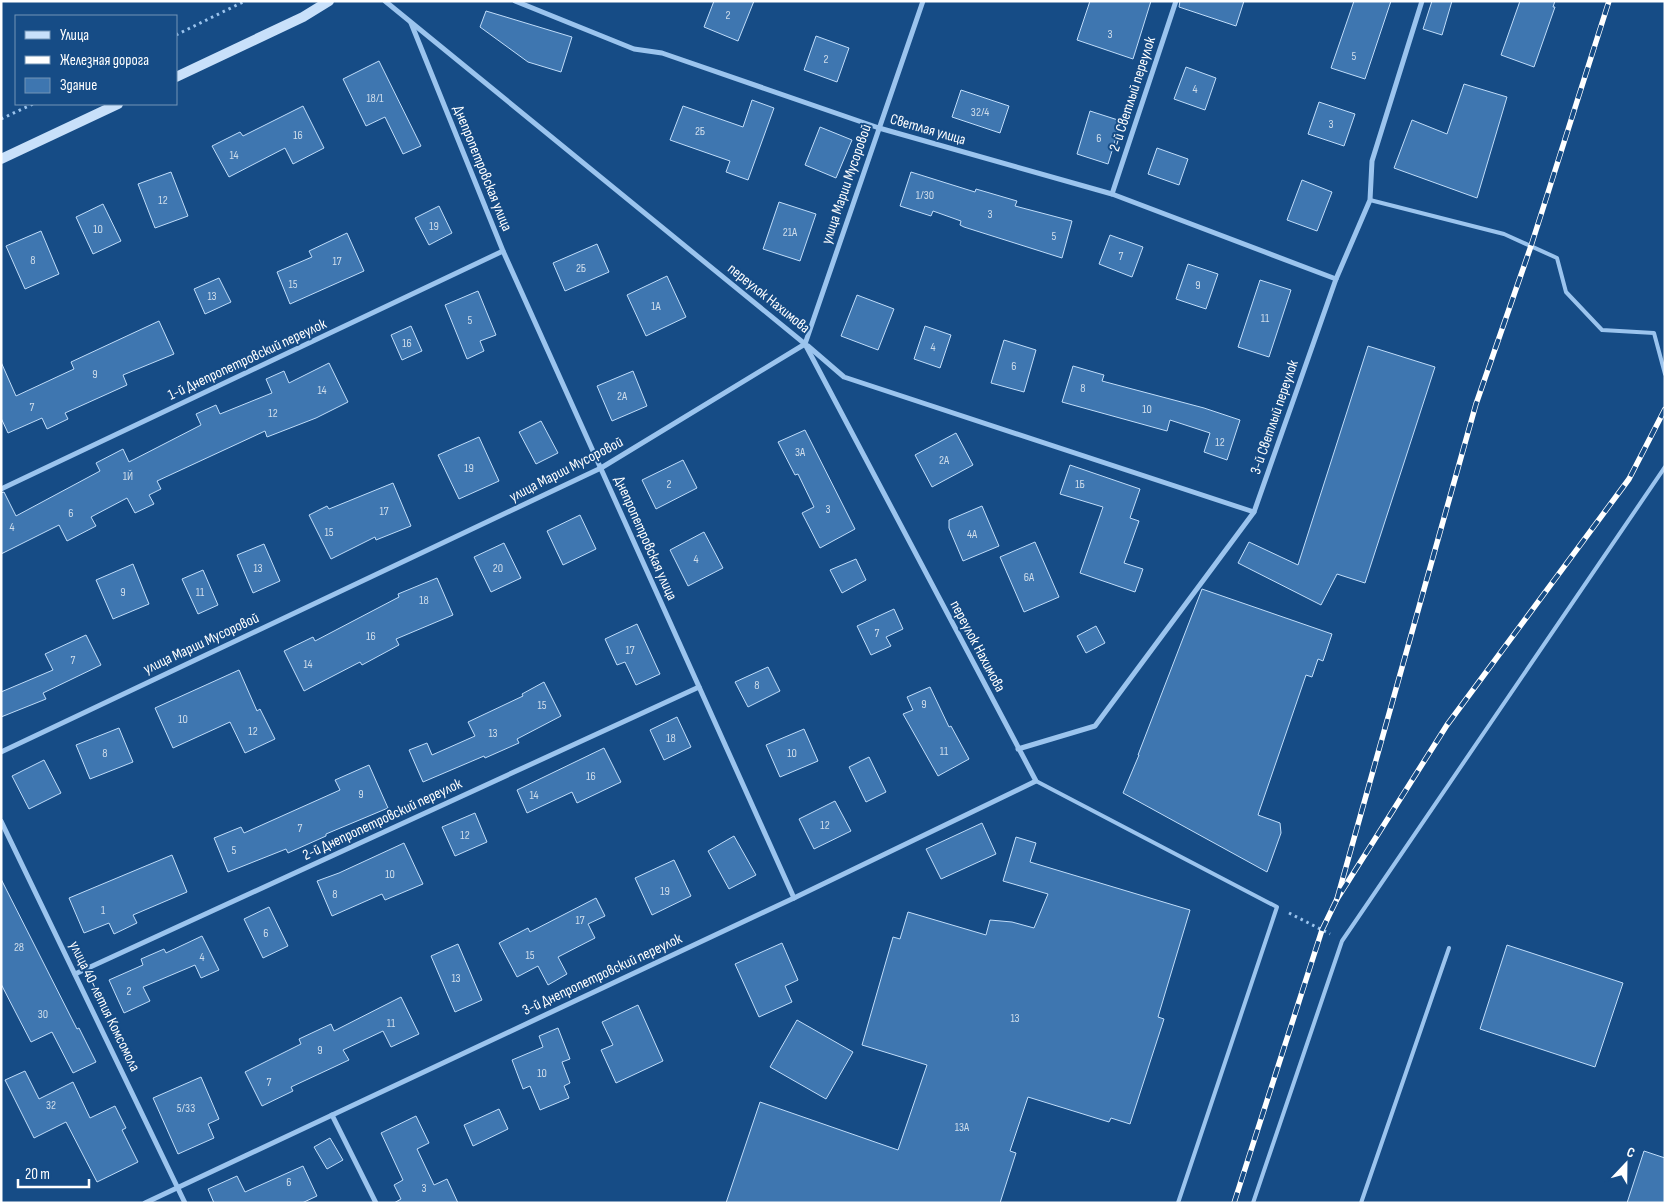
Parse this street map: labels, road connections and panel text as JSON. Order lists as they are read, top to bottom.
{
  "streets": {
    "street": [
      "2-й Светлый переулок",
      "Светлая улица",
      "Днепропетровская улица",
      "улица Марии Мусоровой",
      "переулок Нахимова",
      "1-й Днепропетровский переулок",
      "3-й Светлый переулок",
      "2-й Днепропетровский переулок",
      "3-й Днепропетровский переулок",
      "улица 40-летия Комсомола"
    ]
  },
  "crossings": [
    ["2-й Светлый переулок", "Светлая улица"],
    ["Светлая улица", "улица Марии Мусоровой"],
    ["Светлая улица", "3-й Светлый переулок"],
    ["Днепропетровская улица", "улица Марии Мусоровой"],
    ["Днепропетровская улица", "переулок Нахимова"],
    ["Днепропетровская улица", "1-й Днепропетровский переулок"],
    ["Днепропетровская улица", "2-й Днепропетровский переулок"],
    ["Днепропетровская улица", "3-й Днепропетровский переулок"],
    ["улица Марии Мусоровой", "переулок Нахимова"],
    ["переулок Нахимова", "3-й Светлый переулок"],
    ["2-й Днепропетровский переулок", "улица 40-летия Комсомола"],
    ["3-й Днепропетровский переулок", "улица 40-летия Комсомола"]
  ],
  "house_numbers": [
    "2",
    "3",
    "5",
    "2",
    "4",
    "18/1",
    "32/4",
    "3",
    "2Б",
    "16",
    "6",
    "14",
    "1/30",
    "12",
    "3",
    "19",
    "10",
    "21А",
    "5",
    "7",
    "8",
    "17",
    "2Б",
    "15",
    "9",
    "13",
    "1А",
    "11",
    "5",
    "16",
    "4",
    "6",
    "9",
    "8",
    "14",
    "2А",
    "7",
    "10",
    "12",
    "12",
    "3А",
    "2А",
    "19",
    "1Й",
    "2",
    "1Б",
    "3",
    "17",
    "6",
    "4",
    "15",
    "4А",
    "4",
    "13",
    "20",
    "6А",
    "9",
    "11",
    "18",
    "7",
    "16",
    "17",
    "7",
    "14",
    "8",
    "9",
    "15",
    "10",
    "12",
    "13",
    "18",
    "11",
    "8",
    "10",
    "16",
    "9",
    "14",
    "12",
    "7",
    "12",
    "5",
    "10",
    "19",
    "8",
    "1",
    "17",
    "6",
    "28",
    "15",
    "4",
    "13",
    "2",
    "30",
    "13",
    "11",
    "9",
    "10",
    "7",
    "32",
    "5/33",
    "13А",
    "6",
    "3"
  ],
  "legend": ["Улица", "Железная дорога", "Здание"],
  "scale_bar": "20 m",
  "north": "top"
}
